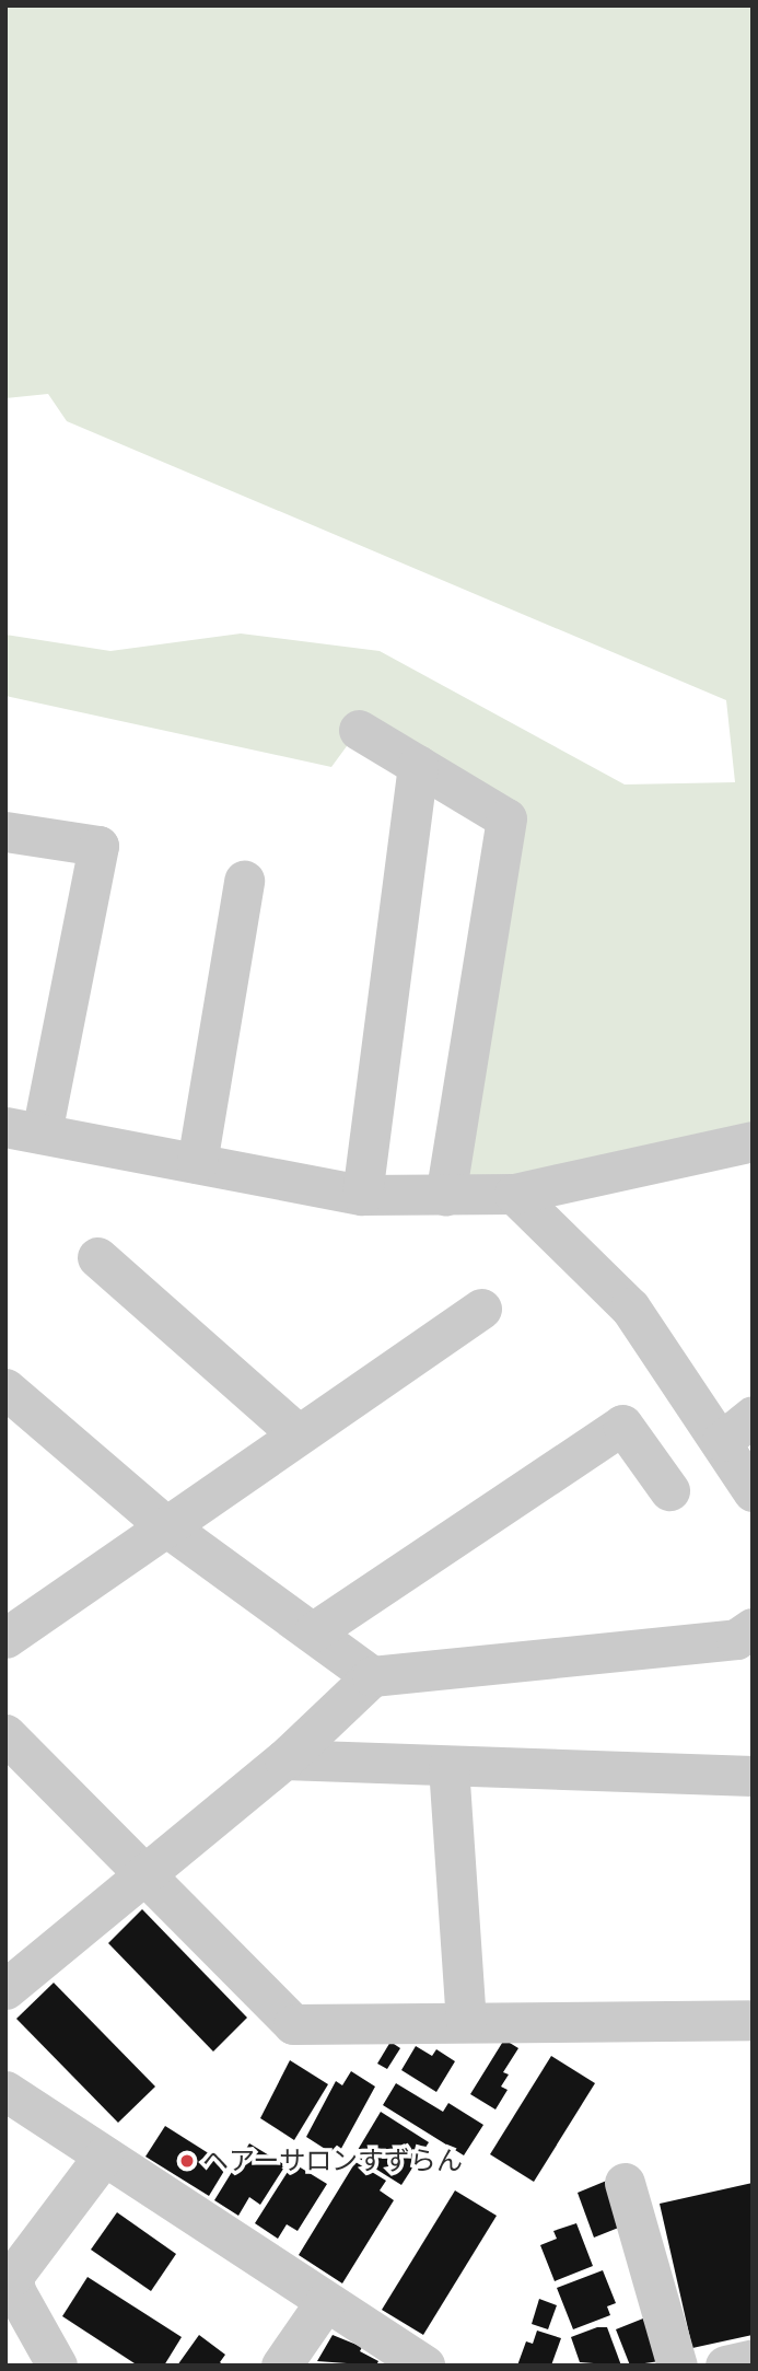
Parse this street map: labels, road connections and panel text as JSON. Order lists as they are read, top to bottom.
{
  "places": ["ヘアーサロンすずらん"]
}
